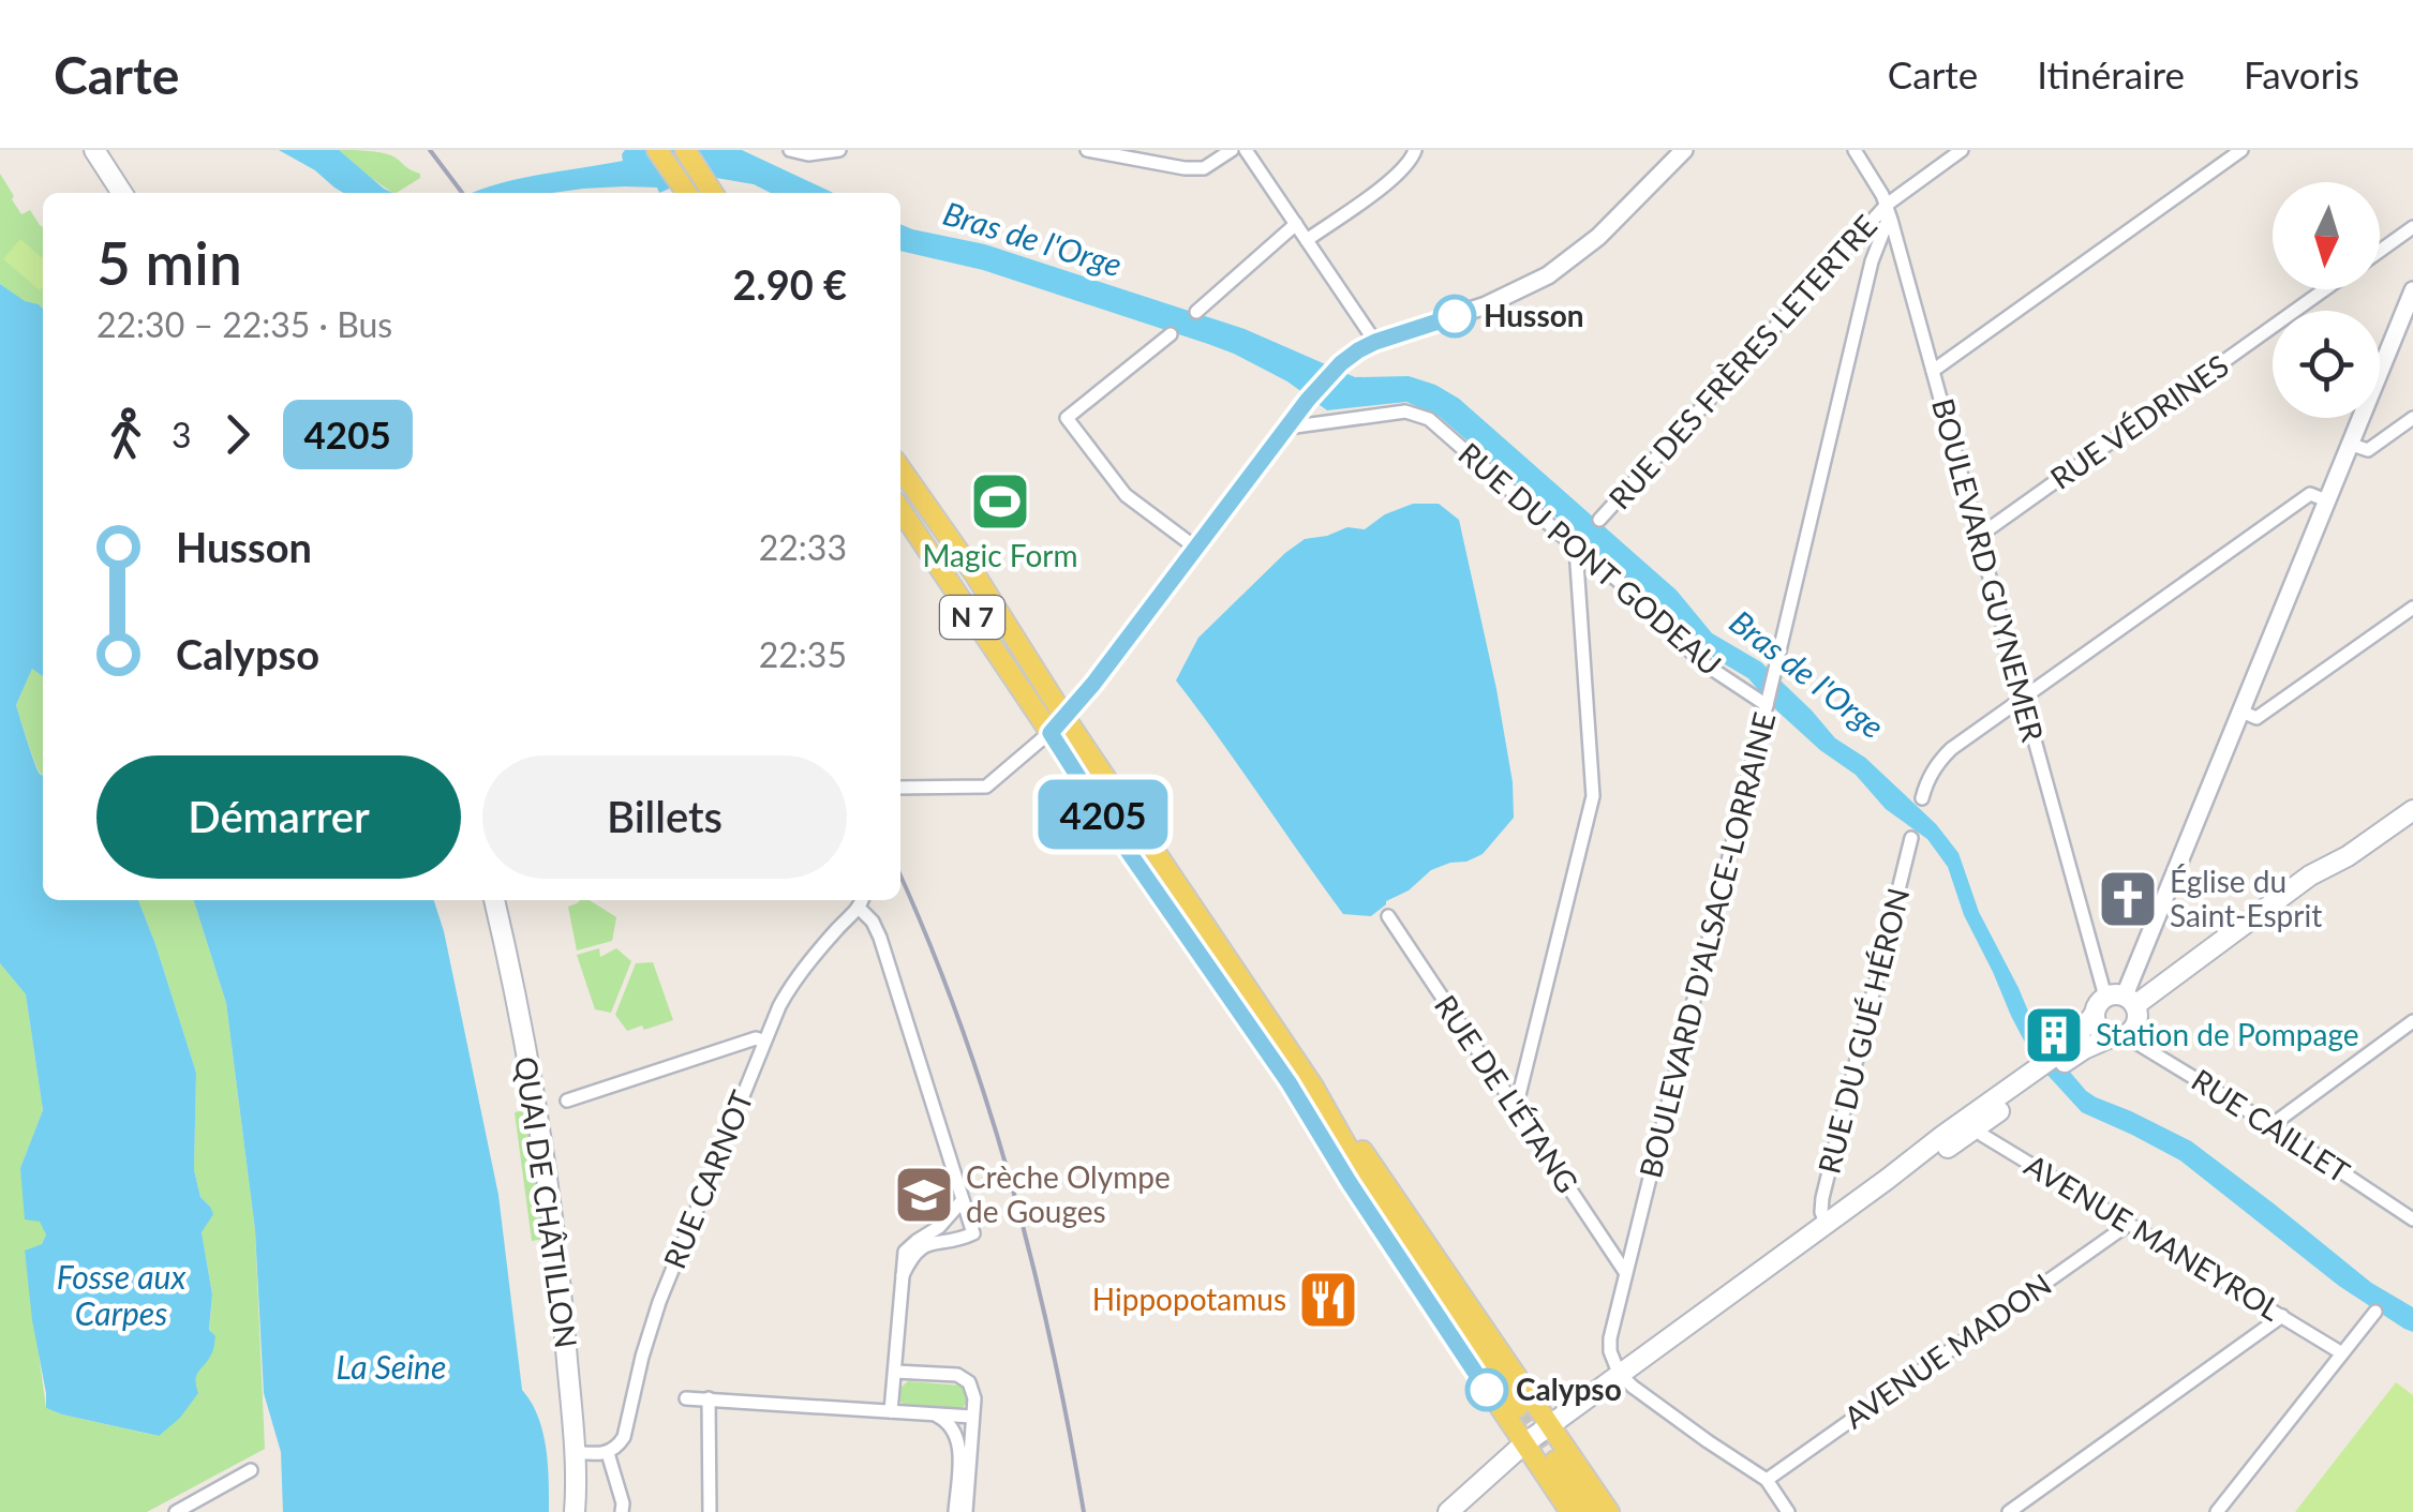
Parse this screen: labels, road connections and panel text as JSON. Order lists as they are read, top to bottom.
{
  "streets": {
    "main road": ["N 7", "QUAI DE CHÂTILLON"],
    "street": [
      "RUE DES FRÈRES LETERTRE",
      "RUE VÉDRINES",
      "RUE DU PONT GODEAU",
      "BOULEVARD GUYNEMER",
      "BOULEVARD D'ALSACE-LORRAINE",
      "RUE DU GUÉ HÉRON",
      "RUE DE L'ÉTANG",
      "RUE CAILLET",
      "RUE CARNOT",
      "AVENUE MANEYROL",
      "AVENUE MADON"
    ]
  },
  "crossings": [
    ["RUE DES FRÈRES LETERTRE", "BOULEVARD GUYNEMER"],
    ["RUE DES FRÈRES LETERTRE", "BOULEVARD D'ALSACE-LORRAINE"],
    ["RUE VÉDRINES", "BOULEVARD GUYNEMER"],
    ["RUE DU PONT GODEAU", "BOULEVARD D'ALSACE-LORRAINE"],
    ["BOULEVARD GUYNEMER", "BOULEVARD D'ALSACE-LORRAINE"],
    ["BOULEVARD D'ALSACE-LORRAINE", "RUE DE L'ÉTANG"],
    ["AVENUE MANEYROL", "AVENUE MADON"]
  ],
  "water": ["Bras de l'Orge", "Fosse aux Carpes", "La Seine"],
  "places": {
    "other": ["Husson", "Calypso"],
    "sports": ["Magic Form"],
    "church": ["Église du Saint-Esprit"],
    "building": ["Station de Pompage"],
    "school or university": ["Crèche Olympe de Gouges"],
    "restaurant": ["Hippopotamus"]
  },
  "lines": ["bus line 4205"],
  "north": "bottom",
  "page": {
    "header": "Carte",
    "nav": ["Carte", "Itinéraire", "Favoris"],
    "on_map": "4205",
    "heading": ["5 min", "22:30 – 22:35 · Bus", "2.90 €"],
    "legs": ["3", "4205"],
    "list": [
      {
        "name": "Husson",
        "value": "22:33"
      },
      {
        "name": "Calypso",
        "value": "22:35"
      }
    ],
    "buttons": ["Démarrer", "Billets"]
  }
}
